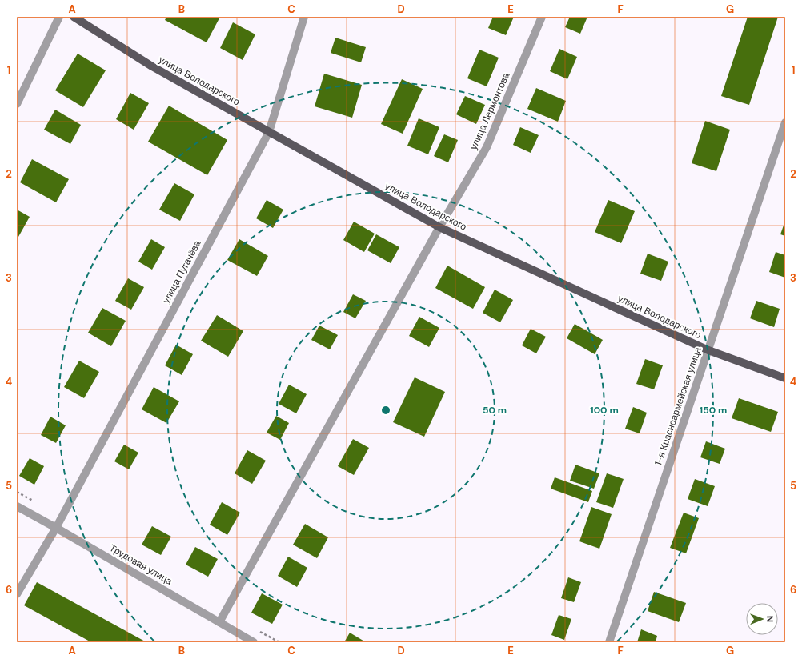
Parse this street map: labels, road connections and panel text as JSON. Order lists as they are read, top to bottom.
{
  "streets": {
    "main road": ["улица Володарского"],
    "street": [
      "улица Лермонтова",
      "улица Пугачёва",
      "1-я Красноармейская улица",
      "Трудовая улица"
    ]
  },
  "crossings": [
    ["улица Володарского", "улица Лермонтова"],
    ["улица Володарского", "улица Пугачёва"],
    ["улица Володарского", "1-я Красноармейская улица"],
    ["улица Лермонтова", "Трудовая улица"],
    ["улица Пугачёва", "Трудовая улица"]
  ],
  "north": "right",
  "grid": {
    "columns": [
      "A",
      "B",
      "C",
      "D",
      "E",
      "F",
      "G"
    ],
    "rows": [
      "1",
      "2",
      "3",
      "4",
      "5",
      "6"
    ]
  },
  "rings": ["50 m", "100 m", "150 m"]
}
